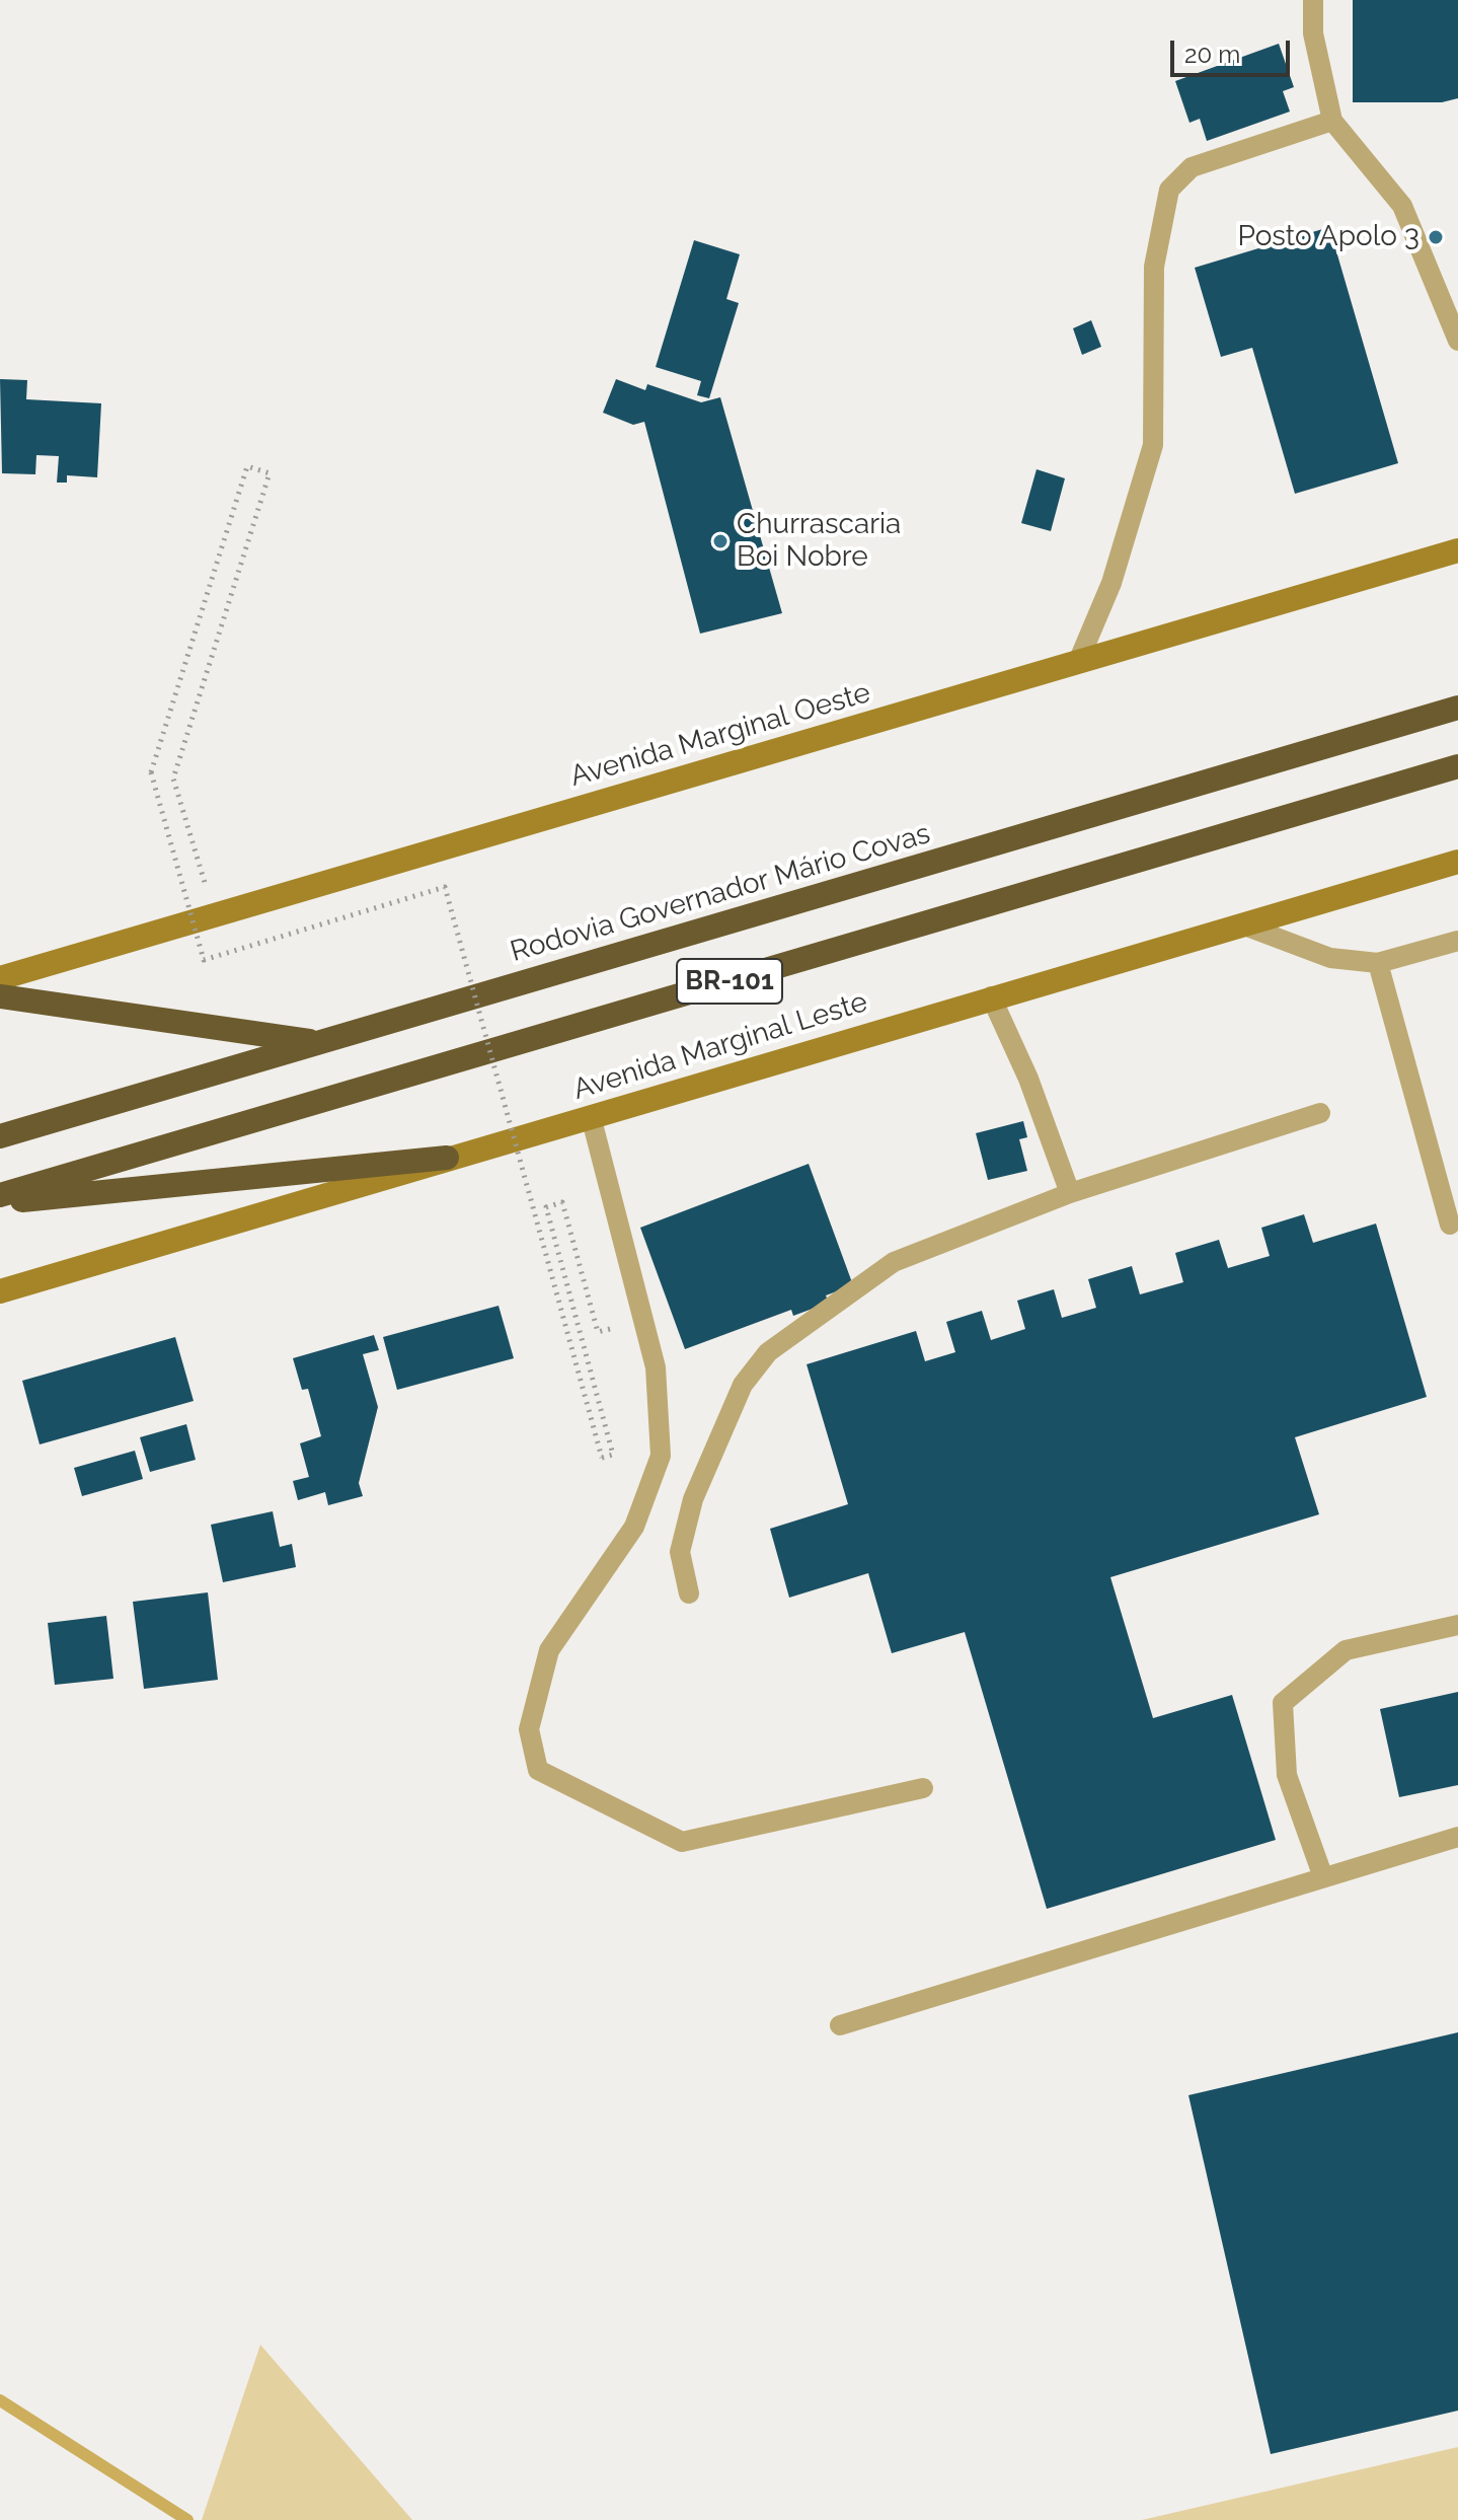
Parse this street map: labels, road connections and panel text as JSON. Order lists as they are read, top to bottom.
{
  "streets": {
    "highway": ["Rodovia Governador Mário Covas", "BR-101"],
    "main road": ["Avenida Marginal Oeste", "Avenida Marginal Leste"]
  },
  "places": ["Posto Apolo 3", "Churrascaria Boi Nobre"],
  "scale_bar": "20 m"
}
